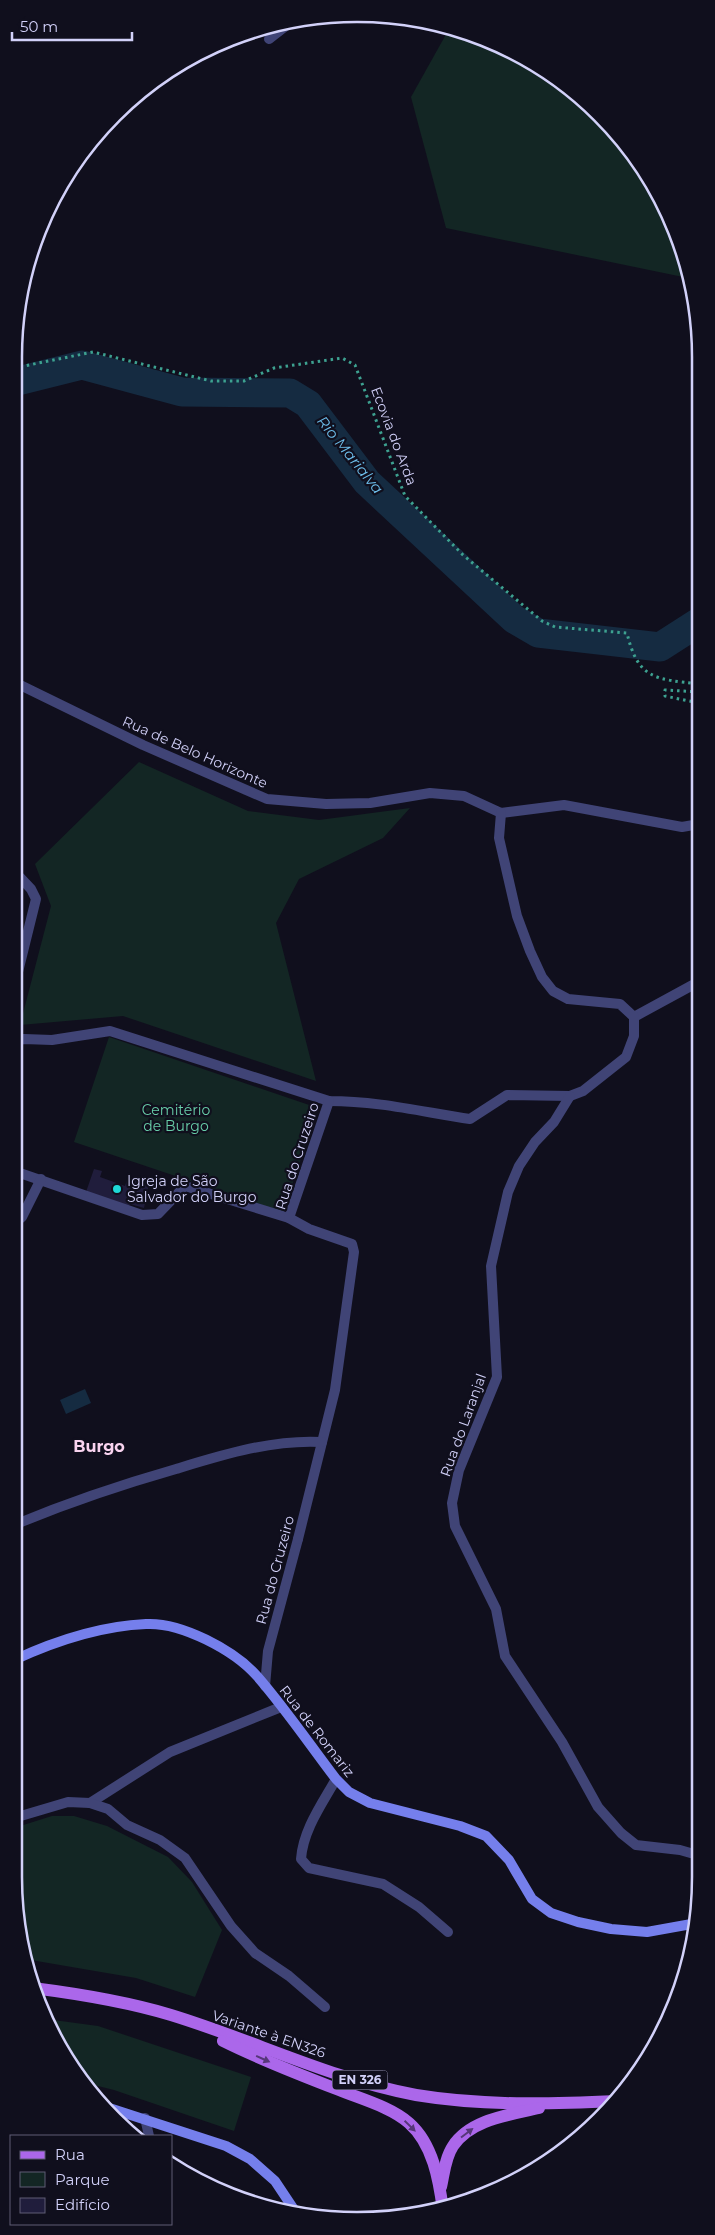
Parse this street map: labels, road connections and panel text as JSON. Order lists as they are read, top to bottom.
{
  "streets": {
    "main road": ["Rua de Romariz", "Variante à EN326", "EN 326"],
    "street": ["Rua de Belo Horizonte", "Rua do Cruzeiro", "Rua do Laranjal"],
    "path": ["Ecovia do Arda"]
  },
  "crossings": [
    ["Rua do Cruzeiro", "Rua do Laranjal"],
    ["Rua do Cruzeiro", "Rua de Romariz"]
  ],
  "districts": ["Burgo"],
  "water": ["Rio Marialva"],
  "parks": ["Cemitério de Burgo"],
  "places": ["Igreja de São Salvador do Burgo"],
  "legend": ["Rua", "Parque", "Edifício"],
  "scale_bar": "50 m"
}
